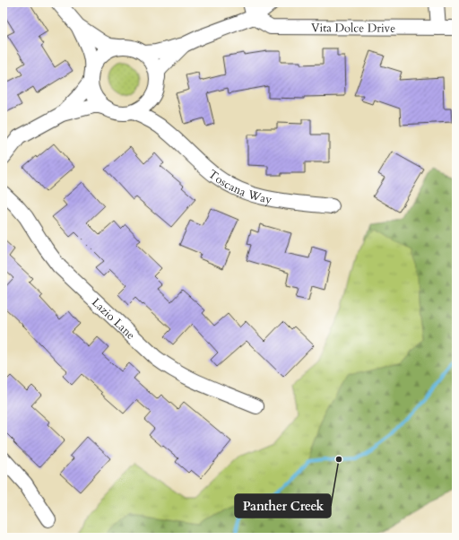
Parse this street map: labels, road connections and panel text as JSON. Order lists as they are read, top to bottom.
{
  "streets": {
    "street": ["Vita Dolce Drive", "Toscana Way", "Lazio Lane"]
  },
  "places": ["Panther Creek"]
}
